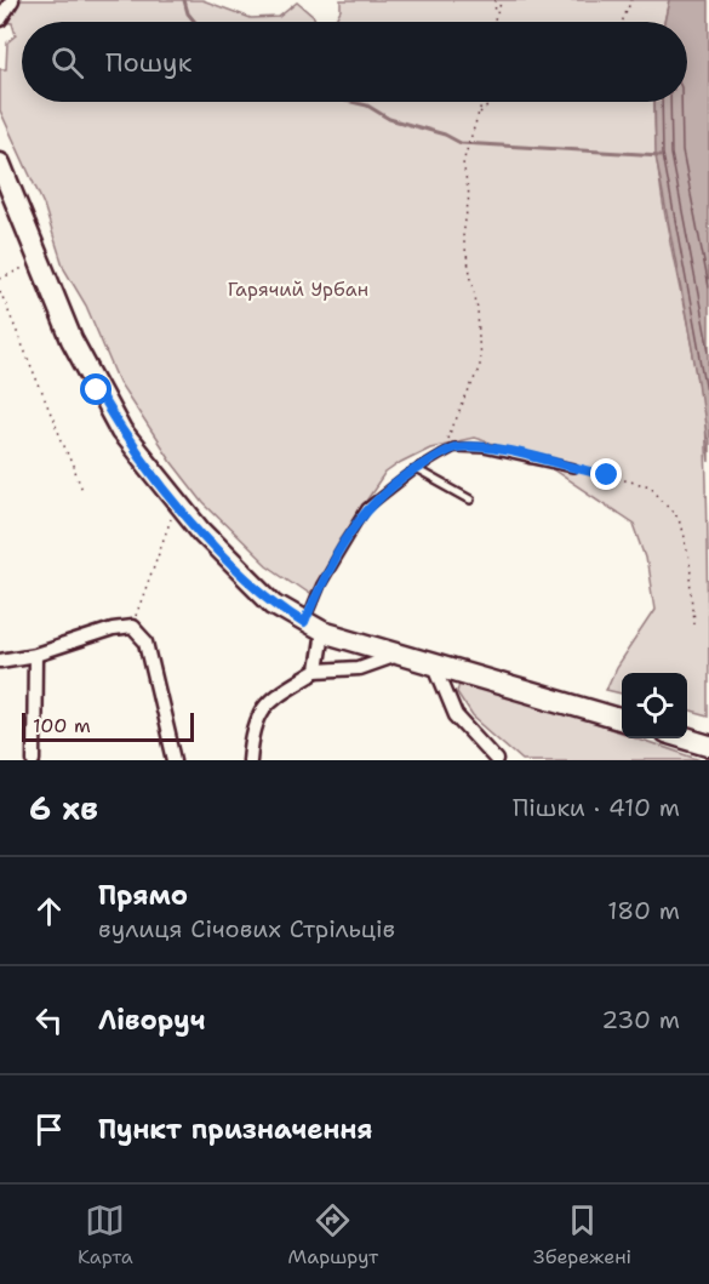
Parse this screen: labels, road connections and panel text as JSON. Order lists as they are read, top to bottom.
{
  "parks": ["Гарячий Урбан"],
  "scale_bar": "100 m",
  "page": {
    "search": "Пошук",
    "scale": "100 m",
    "heading": ["6 хв", "Пішки · 410 m"],
    "list": [
      ["Прямо", "вулиця Січових Стрільців", "180 m"],
      ["Ліворуч", "230 m"],
      "Пункт призначення"
    ],
    "nav": ["Карта", "Маршрут", "Збережені"]
  }
}
